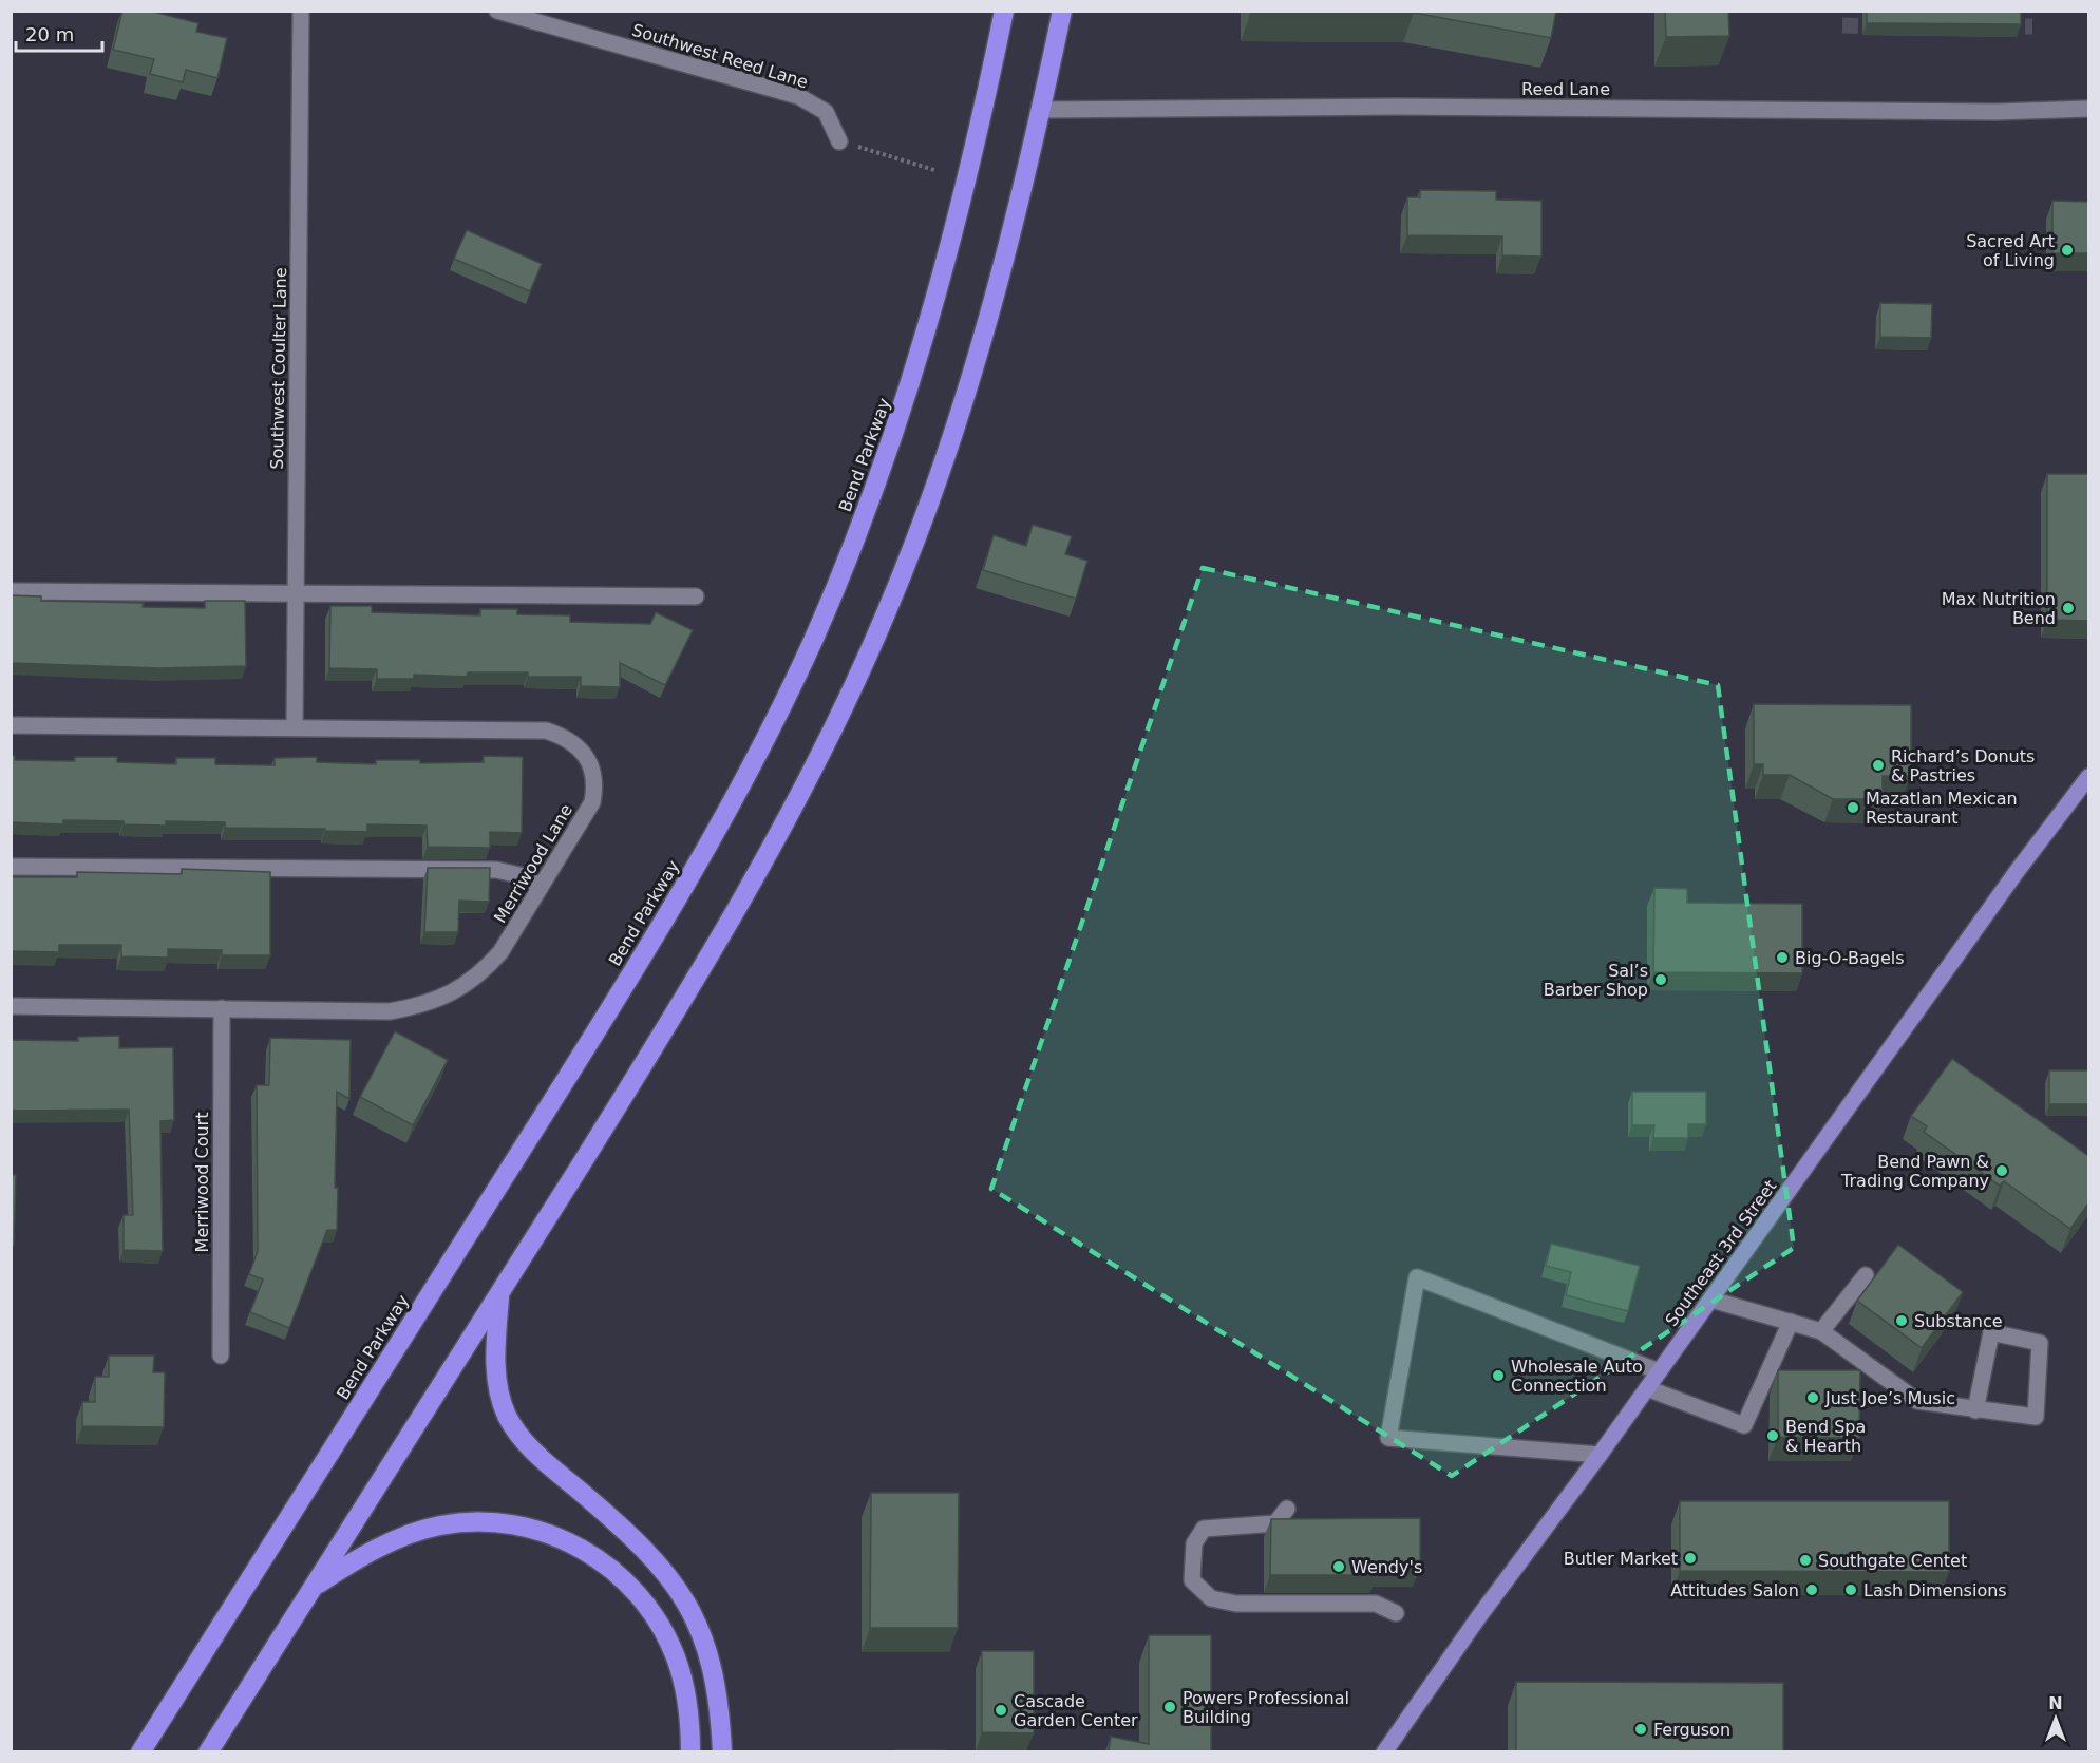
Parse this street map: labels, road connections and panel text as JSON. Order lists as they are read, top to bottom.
{
  "streets": {
    "highway": ["Bend Parkway"],
    "main road": ["Southeast 3rd Street"],
    "street": [
      "Southwest Reed Lane",
      "Reed Lane",
      "Southwest Coulter Lane",
      "Merriwood Lane",
      "Merriwood Court"
    ]
  },
  "crossings": [
    ["Southwest Coulter Lane", "Merriwood Lane"],
    ["Merriwood Lane", "Merriwood Court"]
  ],
  "places": [
    "Sacred Art of Living",
    "Max Nutrition Bend",
    "Richard’s Donuts & Pastries",
    "Mazatlan Mexican Restaurant",
    "Big-O-Bagels",
    "Sal’s Barber Shop",
    "Bend Pawn & Trading Company",
    "Substance",
    "Wholesale Auto Connection",
    "Just Joe’s Music",
    "Bend Spa & Hearth",
    "Butler Market",
    "Southgate Centet",
    "Wendy's",
    "Attitudes Salon",
    "Lash Dimensions",
    "Powers Professional Building",
    "Cascade Garden Center",
    "Ferguson"
  ],
  "scale_bar": "20 m",
  "north": "top"
}
